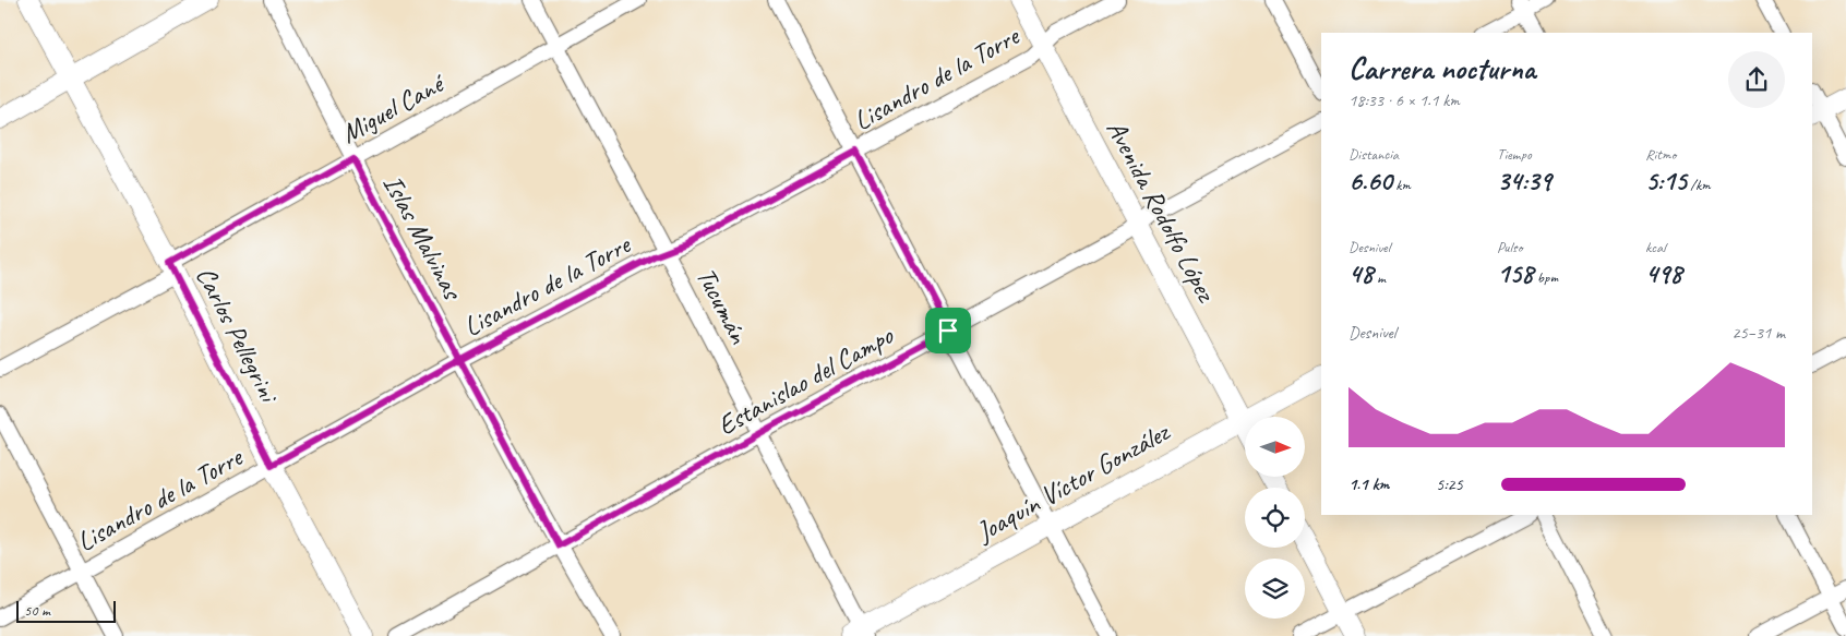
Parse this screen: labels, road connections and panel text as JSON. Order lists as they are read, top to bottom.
{
  "streets": {
    "street": [
      "Lisandro de la Torre",
      "Miguel Cané",
      "Avenida Rodolfo López",
      "Islas Malvinas",
      "Tucumán",
      "Carlos Pellegrini",
      "Estanislao del Campo",
      "Joaquín Víctor González"
    ]
  },
  "crossings": [
    ["Lisandro de la Torre", "Avenida Rodolfo López"],
    ["Lisandro de la Torre", "Islas Malvinas"],
    ["Lisandro de la Torre", "Tucumán"],
    ["Lisandro de la Torre", "Carlos Pellegrini"],
    ["Miguel Cané", "Islas Malvinas"],
    ["Miguel Cané", "Tucumán"],
    ["Miguel Cané", "Carlos Pellegrini"],
    ["Avenida Rodolfo López", "Estanislao del Campo"],
    ["Avenida Rodolfo López", "Joaquín Víctor González"],
    ["Islas Malvinas", "Estanislao del Campo"],
    ["Tucumán", "Estanislao del Campo"],
    ["Tucumán", "Joaquín Víctor González"]
  ],
  "scale_bar": "50 m",
  "north": "right",
  "page": {
    "heading": ["Carrera nocturna", "18:33 · 6 × 1.1 km"],
    "stats": [
      ["Distancia", "6.60 km"],
      ["Tiempo", "34:39"],
      ["Ritmo", "5:15 /km"],
      ["Desnivel", "48 m"],
      ["Pulso", "158 bpm"],
      ["kcal", "498"]
    ],
    "chart": ["Desnivel", "25–31 m"],
    "list": [
      {
        "name": "1.1 km",
        "note": "5:25"
      }
    ],
    "scale": "50 m"
  }
}
